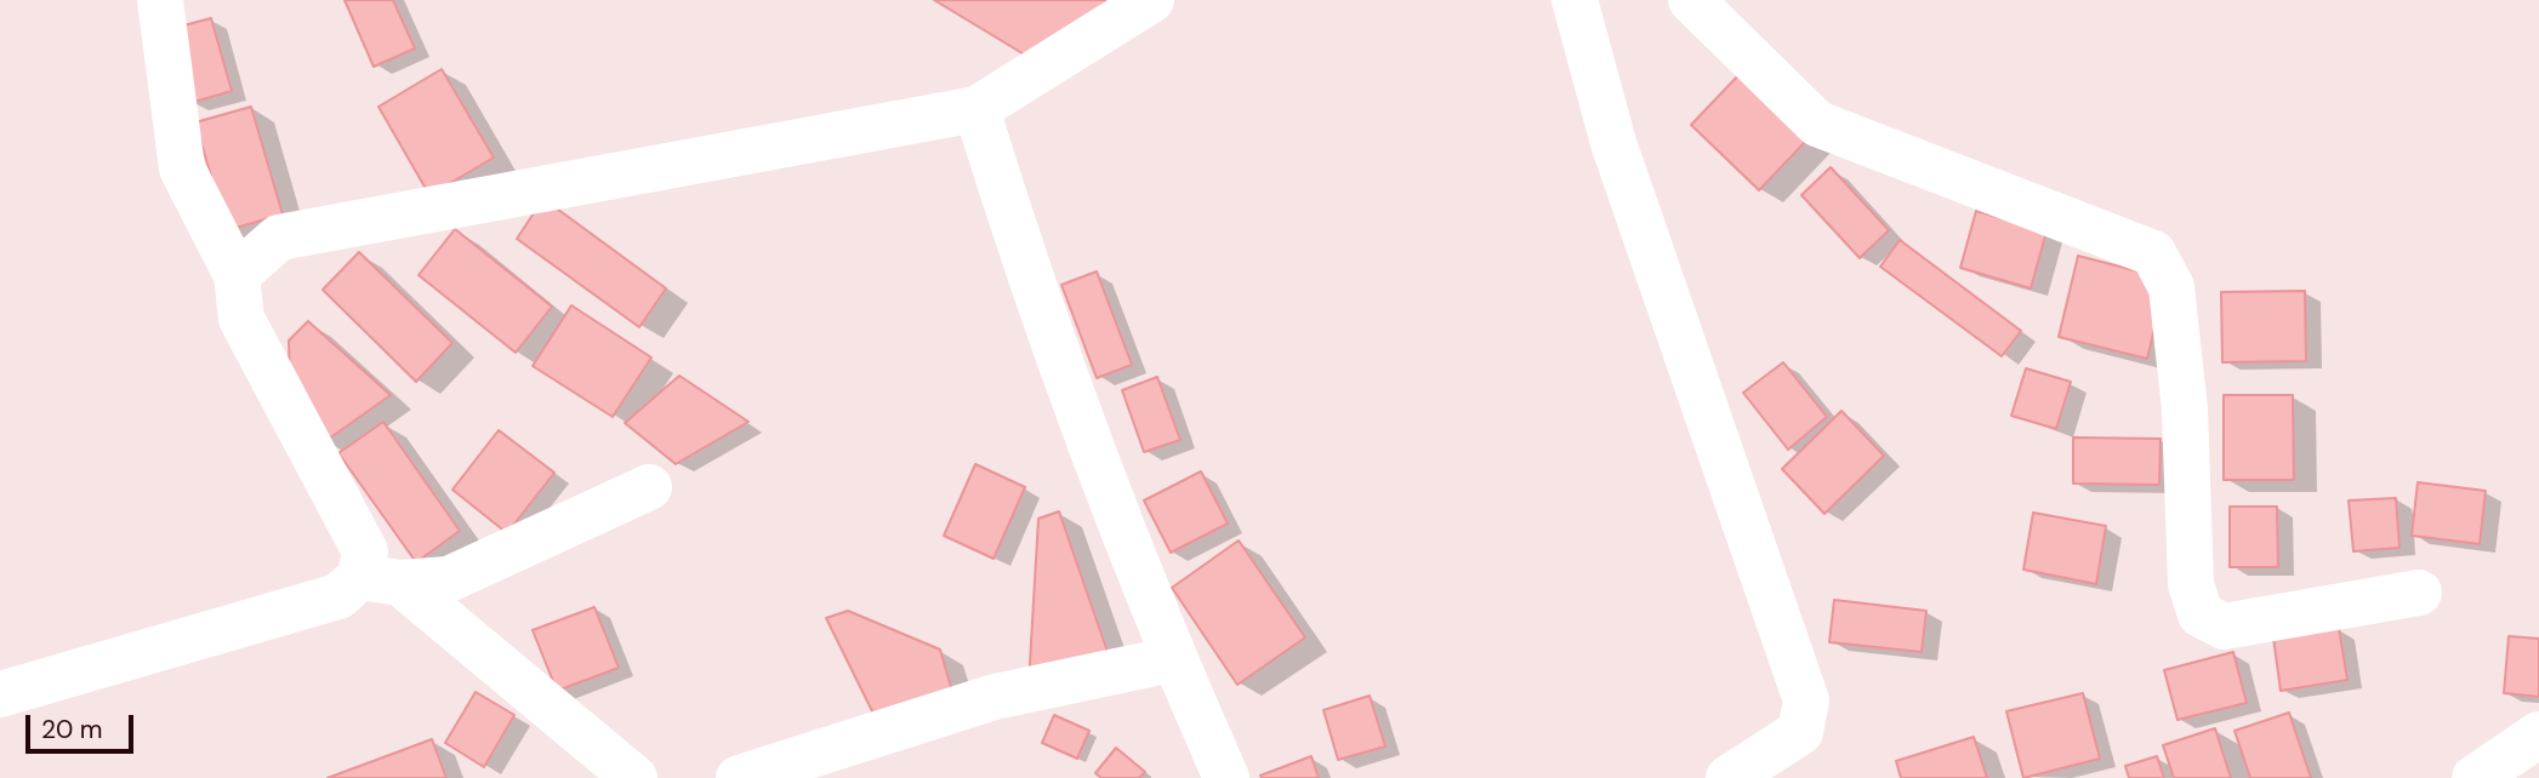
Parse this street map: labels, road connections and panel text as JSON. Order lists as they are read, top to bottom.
{
  "scale_bar": "20 m"
}
